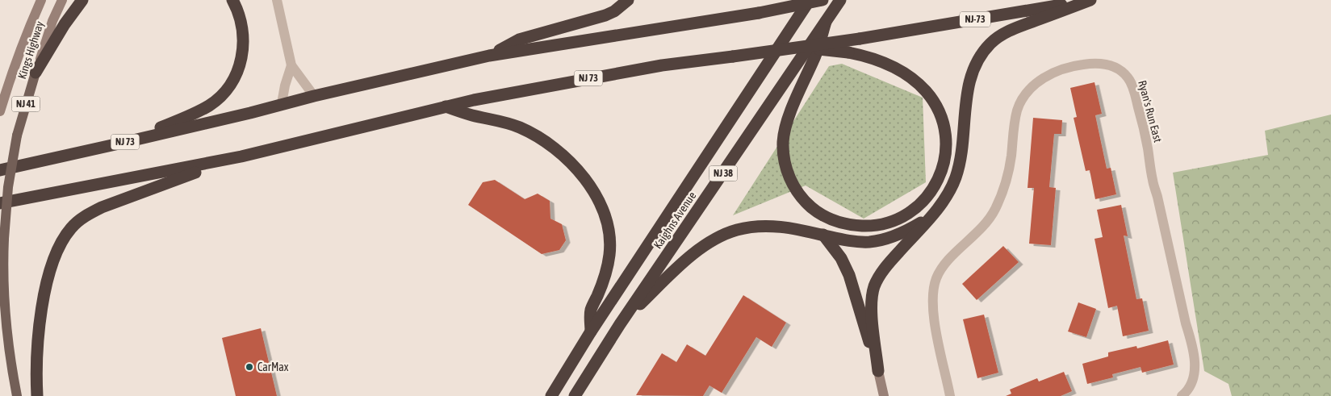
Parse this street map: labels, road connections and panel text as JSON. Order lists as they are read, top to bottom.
{
  "streets": {
    "highway": [
      "NJ-73",
      "NJ 73",
      "NJ 38",
      "Kaighns Avenue"
    ],
    "main road": ["Kings Highway", "NJ 41"],
    "street": ["Ryan's Run East"]
  },
  "crossings": [
    ["NJ-73", "NJ 73"]
  ],
  "places": ["CarMax"]
}
